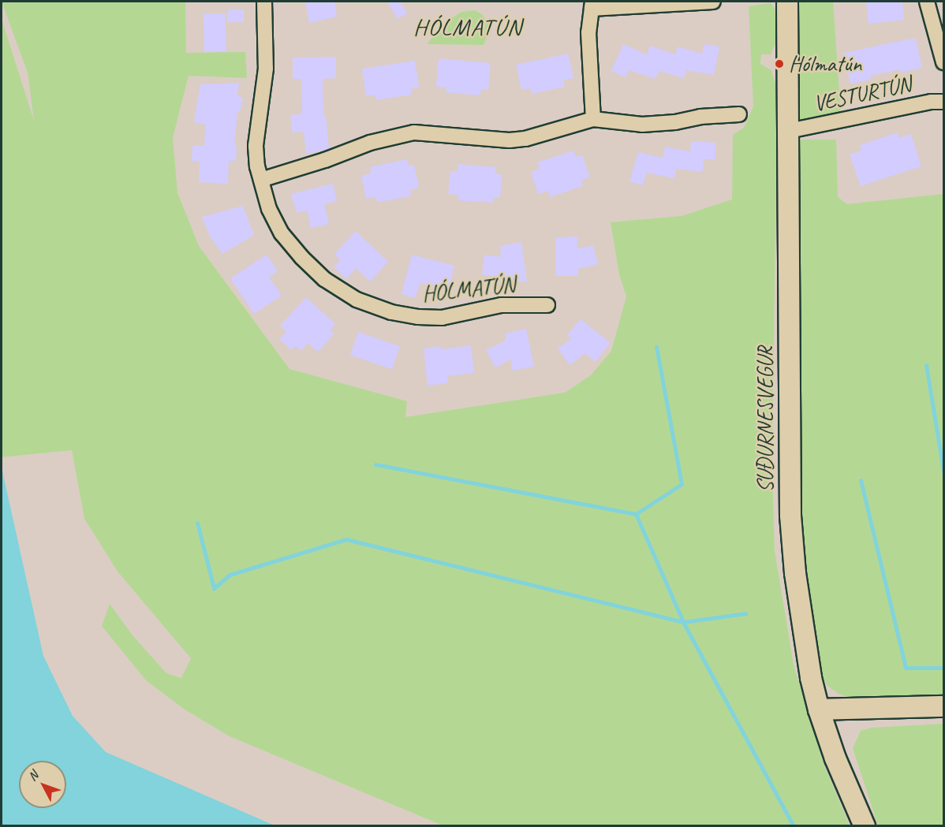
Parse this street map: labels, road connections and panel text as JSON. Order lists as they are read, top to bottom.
{
  "streets": {
    "street": ["VESTURTÚN", "HÓLMATÚN", "SUÐURNESVEGUR"]
  },
  "crossings": [
    ["VESTURTÚN", "SUÐURNESVEGUR"]
  ],
  "districts": ["HÓLMATÚN"],
  "places": ["Hólmatún"],
  "north": "top left"
}
